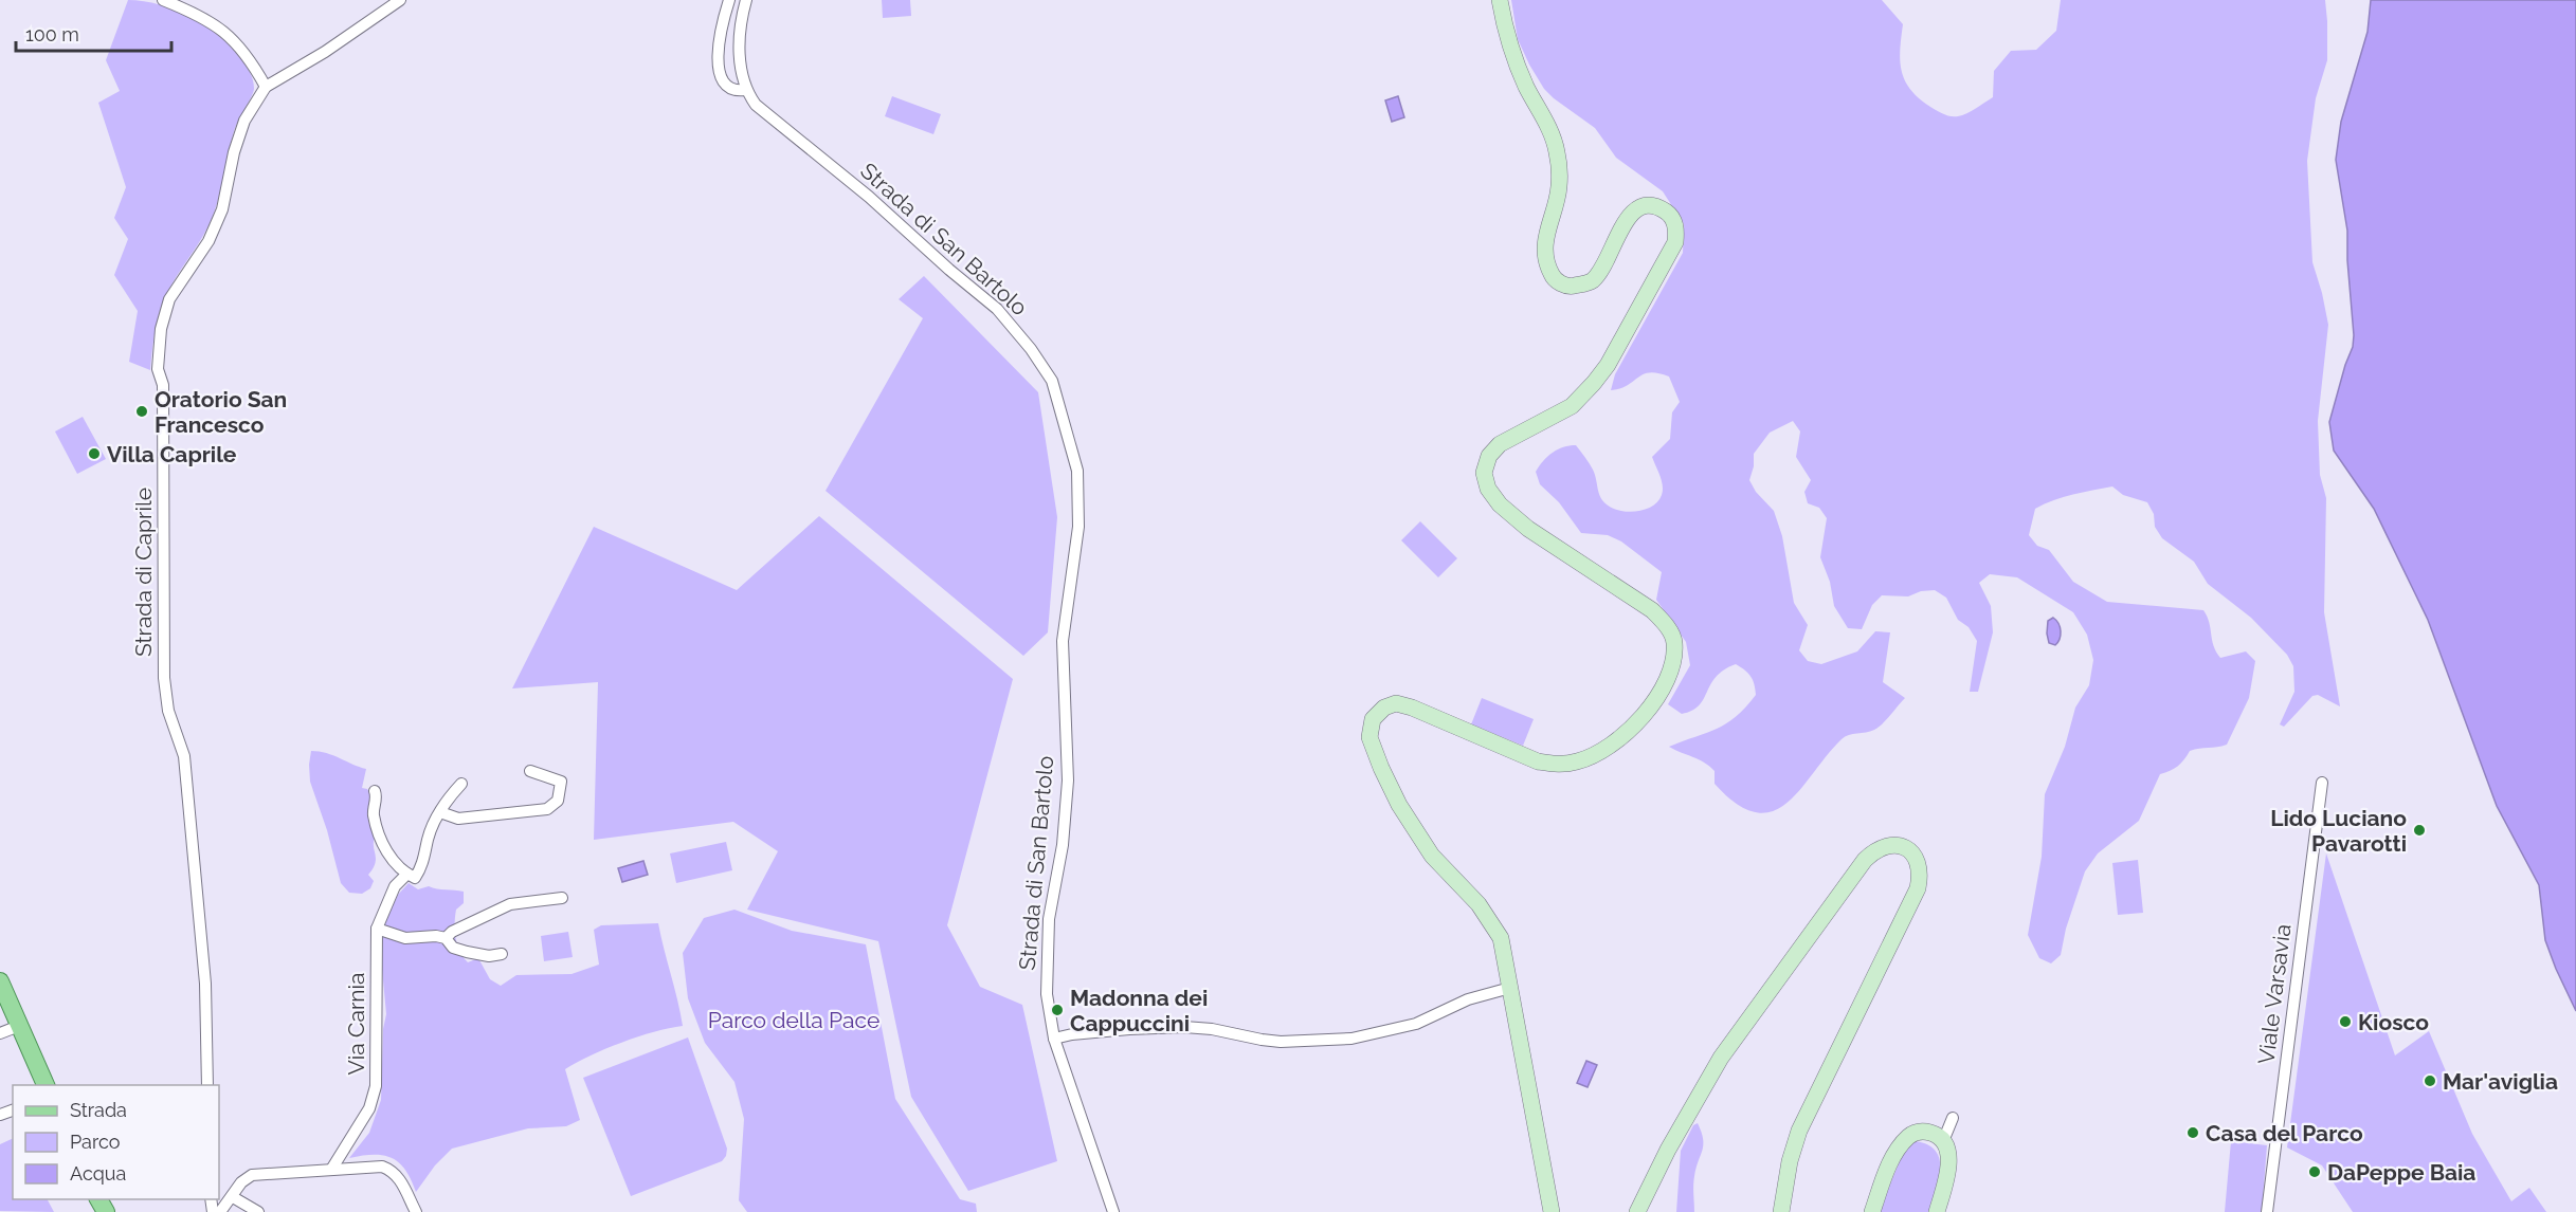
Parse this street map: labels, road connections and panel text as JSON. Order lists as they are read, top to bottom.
{
  "streets": {
    "street": [
      "Strada di San Bartolo",
      "Strada di Caprile",
      "Viale Varsavia",
      "Via Carnia"
    ]
  },
  "parks": ["Parco della Pace"],
  "places": [
    "Oratorio San Francesco",
    "Villa Caprile",
    "Lido Luciano Pavarotti",
    "Madonna dei Cappuccini",
    "Kiosco",
    "Mar'aviglia",
    "Casa del Parco",
    "DaPeppe Baia"
  ],
  "legend": ["Strada", "Parco", "Acqua"],
  "scale_bar": "100 m"
}
